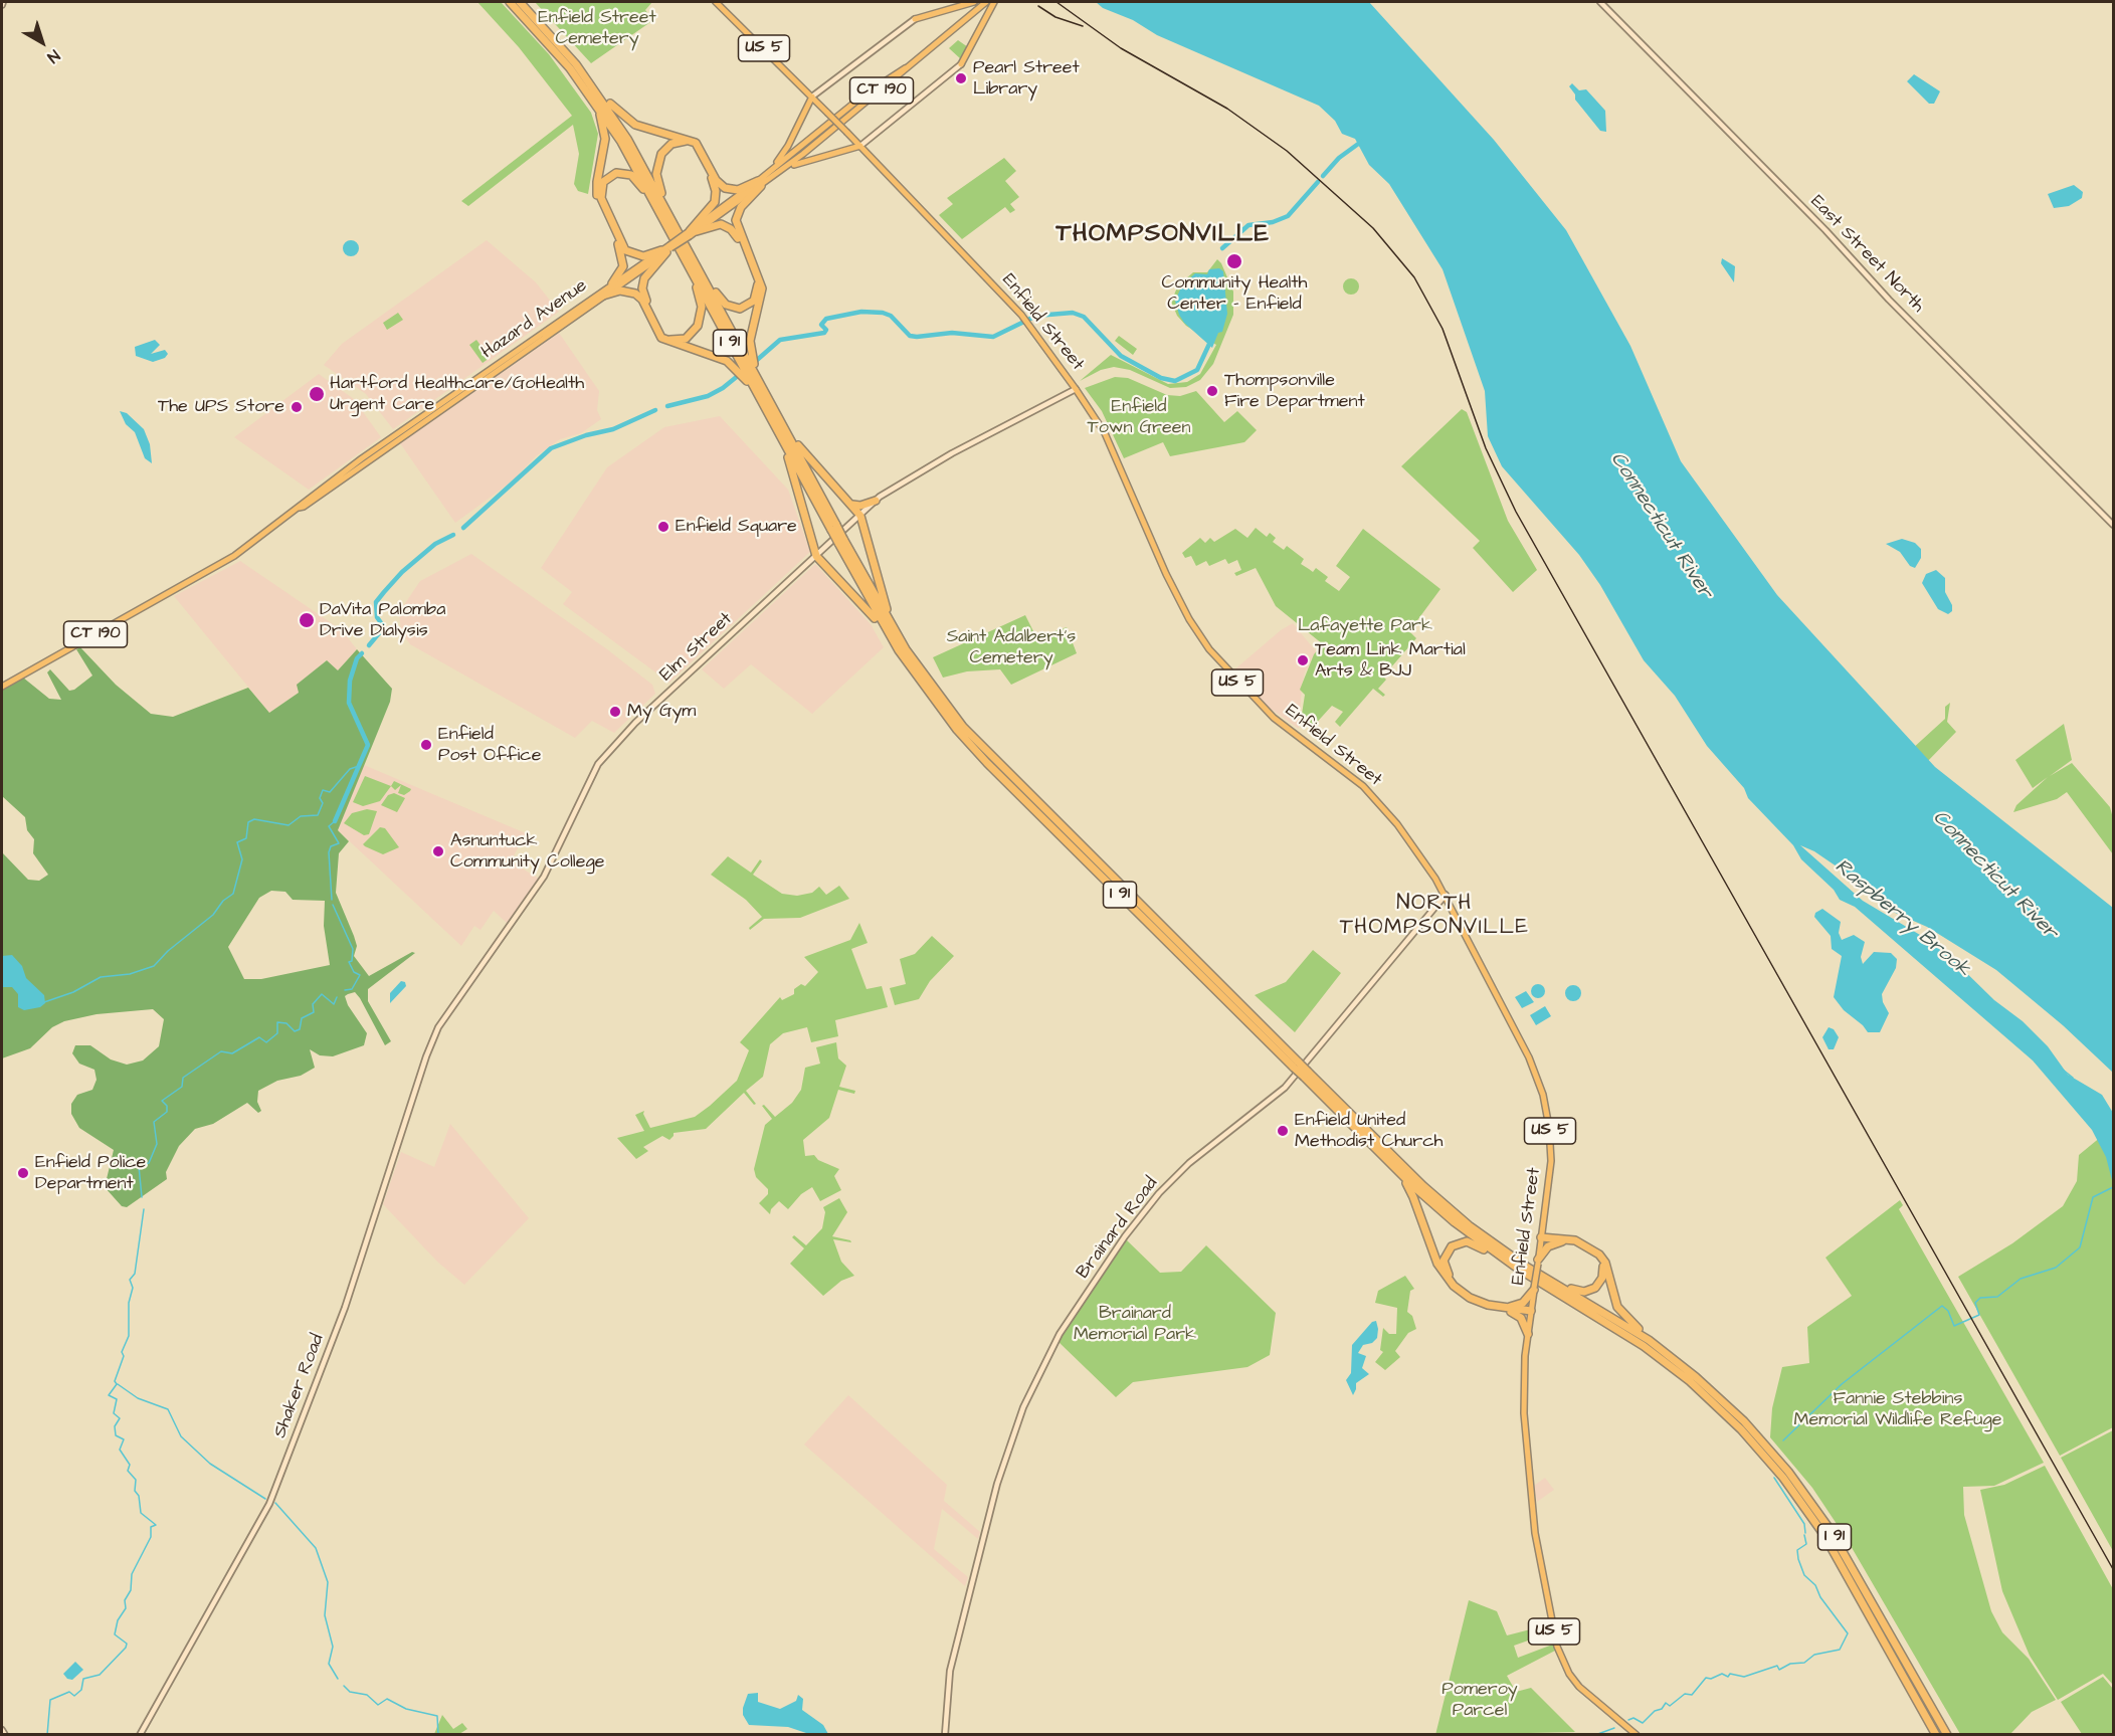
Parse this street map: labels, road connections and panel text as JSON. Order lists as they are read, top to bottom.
{
  "streets": {
    "highway": ["I 91"],
    "main road": [
      "US 5",
      "CT 190",
      "East Street North",
      "Hazard Avenue",
      "Enfield Street",
      "Elm Street",
      "Brainard Road",
      "Shaker Road"
    ]
  },
  "crossings": [
    ["CT 190", "Hazard Avenue"],
    ["Enfield Street", "Elm Street"],
    ["Enfield Street", "Brainard Road"],
    ["Elm Street", "Shaker Road"]
  ],
  "districts": ["THOMPSONVILLE", "NORTH THOMPSONVILLE"],
  "water": ["Connecticut River", "Raspberry Brook"],
  "parks": [
    "Enfield Street Cemetery",
    "Enfield Town Green",
    "Lafayette Park",
    "Saint Adalbert's Cemetery",
    "Brainard Memorial Park",
    "Fannie Stebbins Memorial Wildlife Refuge",
    "Pomeroy Parcel"
  ],
  "places": [
    "Pearl Street Library",
    "Community Health Center - Enfield",
    "Thompsonville Fire Department",
    "Hartford Healthcare/GoHealth Urgent Care",
    "The UPS Store",
    "Enfield Square",
    "DaVita Palomba Drive Dialysis",
    "Team Link Martial Arts & BJJ",
    "My Gym",
    "Enfield Post Office",
    "Asnuntuck Community College",
    "Enfield United Methodist Church",
    "Enfield Police Department"
  ],
  "north": "bottom right"
}
